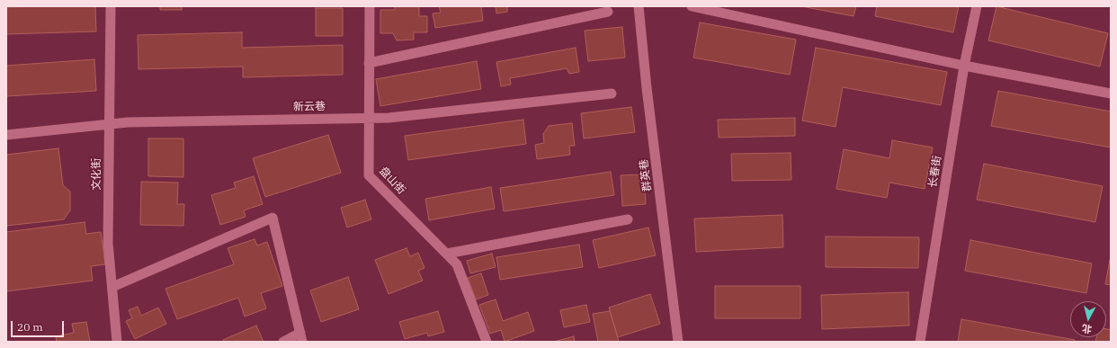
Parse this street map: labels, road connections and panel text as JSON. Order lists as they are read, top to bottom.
{
  "streets": {
    "street": [
      "新云巷",
      "长春街",
      "文化街",
      "群英巷",
      "盘山街"
    ]
  },
  "crossings": [
    ["新云巷", "文化街"],
    ["新云巷", "盘山街"]
  ],
  "scale_bar": "20 m",
  "north": "bottom"
}
